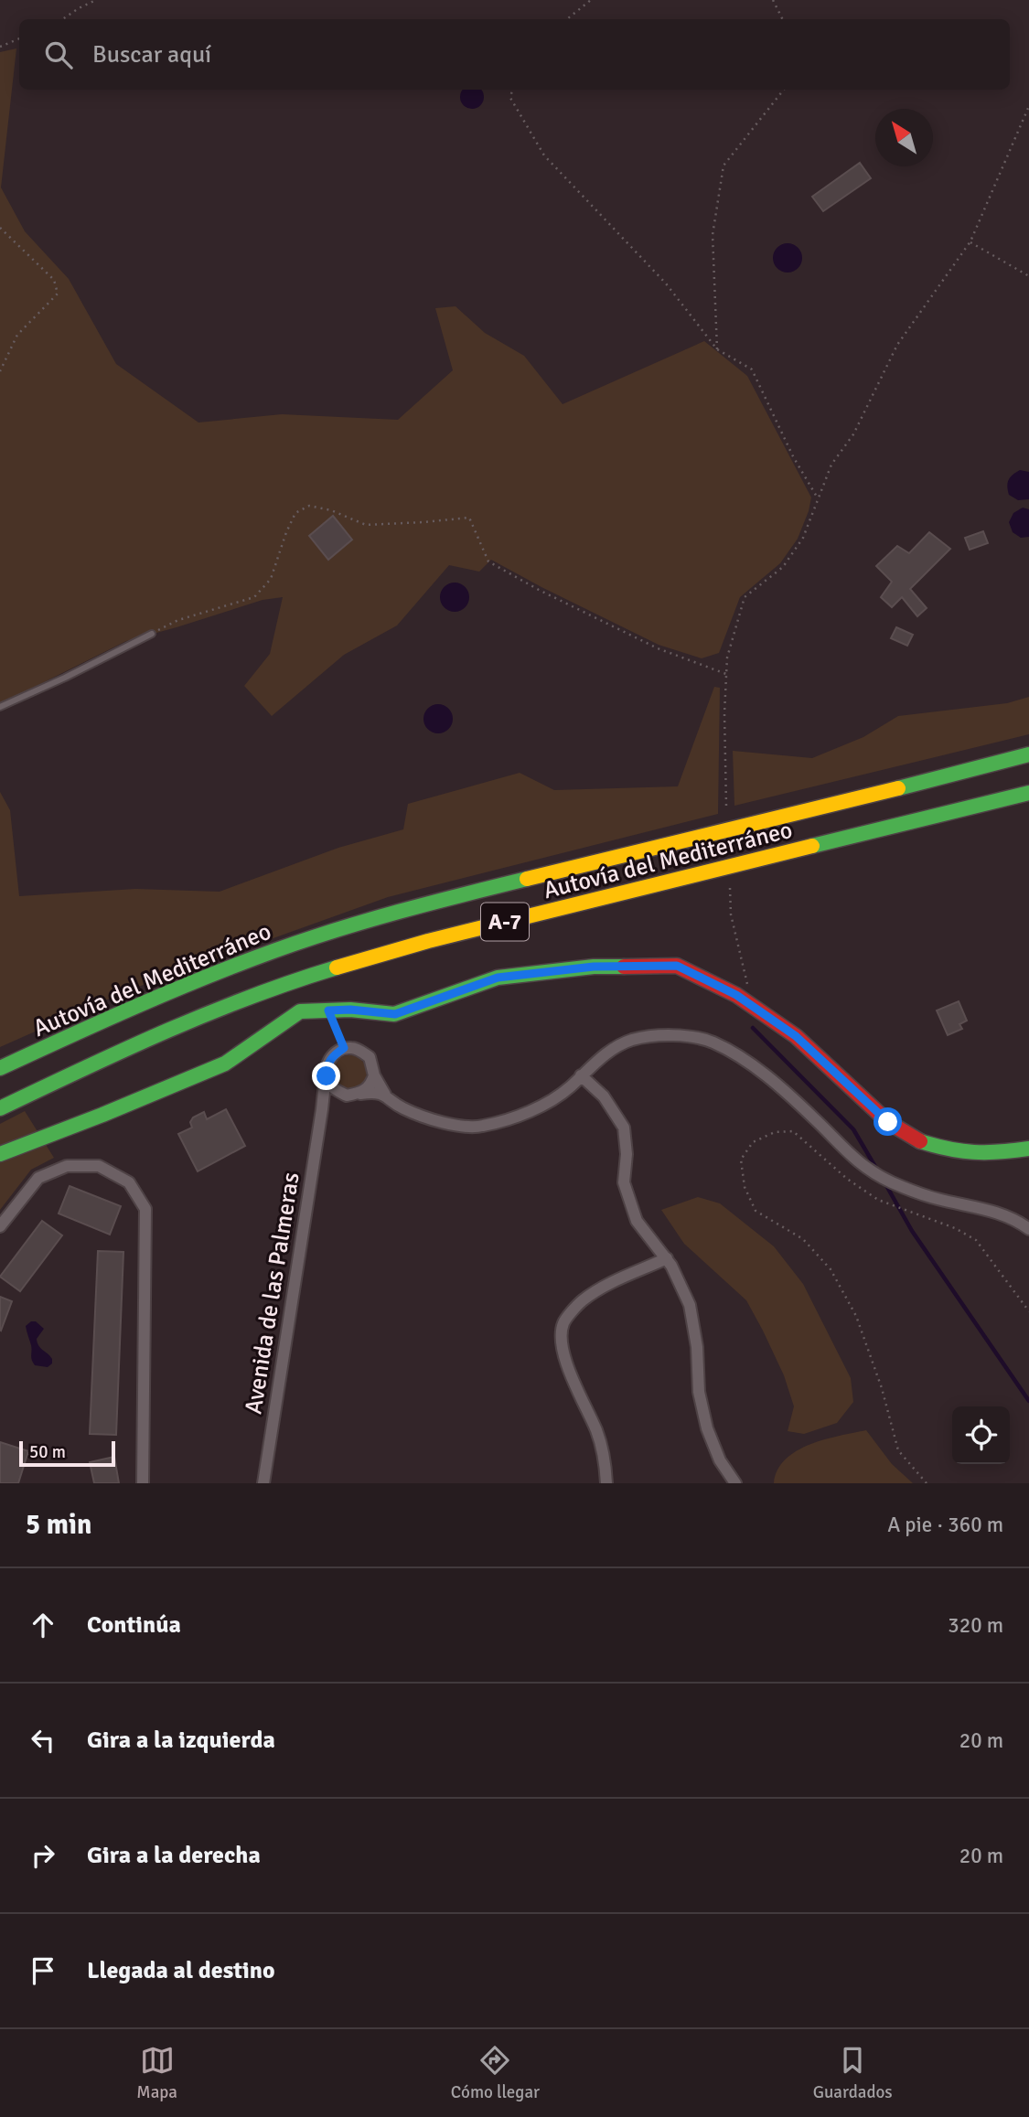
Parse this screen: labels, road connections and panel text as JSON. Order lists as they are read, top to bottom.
{
  "streets": {
    "main road": ["Autovía del Mediterráneo", "A-7"],
    "street": ["Avenida de las Palmeras"]
  },
  "scale_bar": "50 m",
  "north": "top left",
  "page": {
    "search": "Buscar aquí",
    "scale": "50 m",
    "heading": ["5 min", "A pie · 360 m"],
    "list": [
      ["Continúa", "320 m"],
      ["Gira a la izquierda", "20 m"],
      ["Gira a la derecha", "20 m"],
      "Llegada al destino"
    ],
    "nav": ["Mapa", "Cómo llegar", "Guardados"]
  }
}
